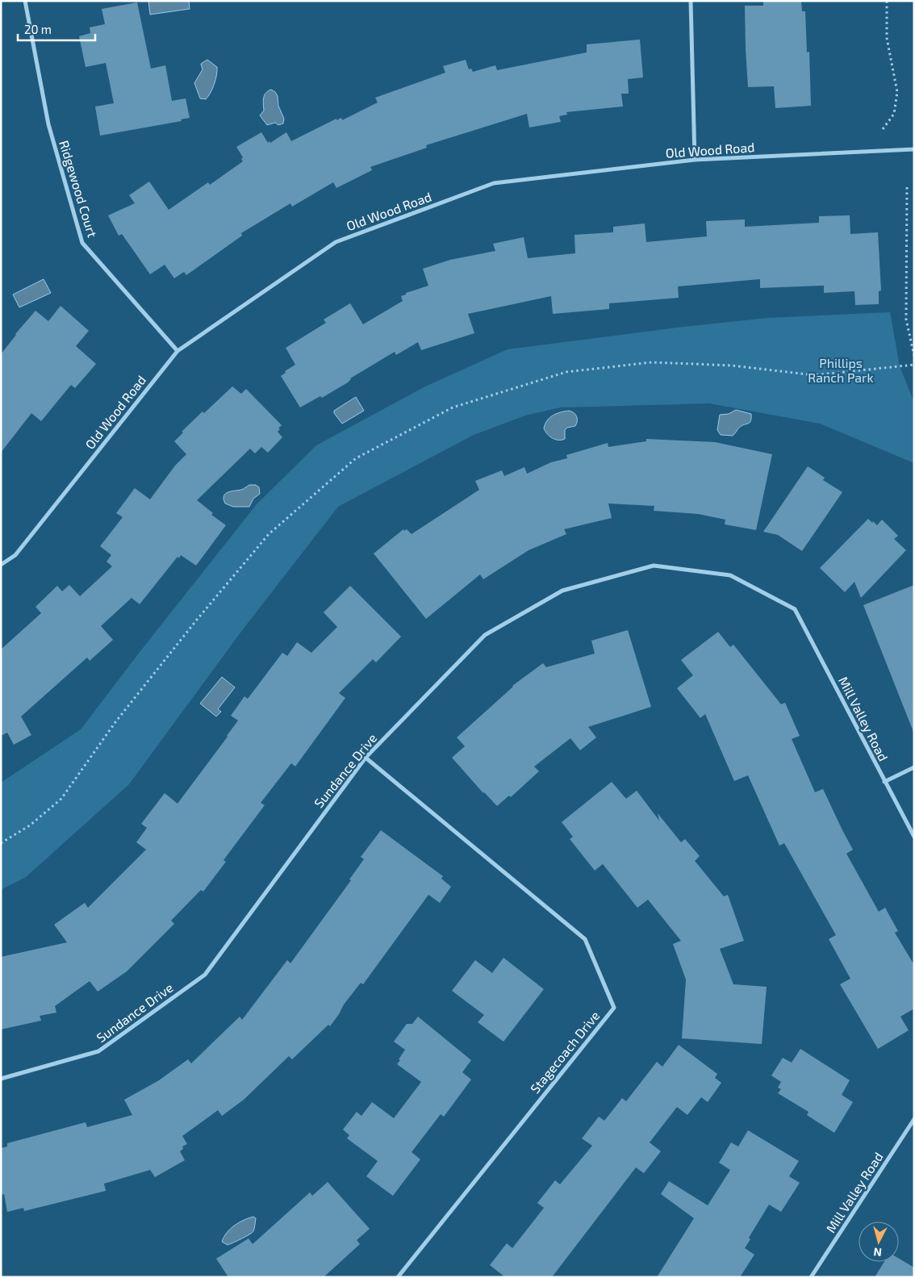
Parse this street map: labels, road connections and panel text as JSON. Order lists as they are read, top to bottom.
{
  "streets": {
    "street": [
      "Old Wood Road",
      "Ridgewood Court",
      "Mill Valley Road",
      "Sundance Drive",
      "Stagecoach Drive"
    ]
  },
  "crossings": [
    ["Old Wood Road", "Ridgewood Court"],
    ["Mill Valley Road", "Sundance Drive"],
    ["Sundance Drive", "Stagecoach Drive"]
  ],
  "parks": ["Phillips Ranch Park"],
  "scale_bar": "20 m",
  "north": "bottom"
}
